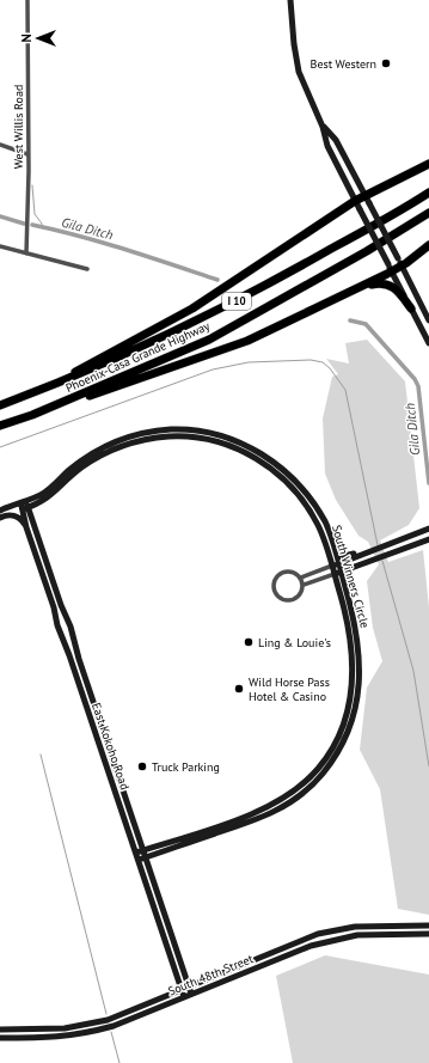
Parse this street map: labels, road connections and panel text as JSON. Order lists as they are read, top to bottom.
{
  "streets": {
    "highway": ["I 10", "Phoenix-Casa Grande Highway"],
    "street": [
      "West Willis Road",
      "South Winners Circle",
      "East Kokoho Road",
      "South 48th Street"
    ]
  },
  "crossings": [
    ["South Winners Circle", "East Kokoho Road"],
    ["East Kokoho Road", "South 48th Street"]
  ],
  "water": ["Gila Ditch"],
  "places": [
    "Best Western",
    "Ling & Louie's",
    "Wild Horse Pass Hotel & Casino",
    "Truck Parking"
  ],
  "north": "left"
}
